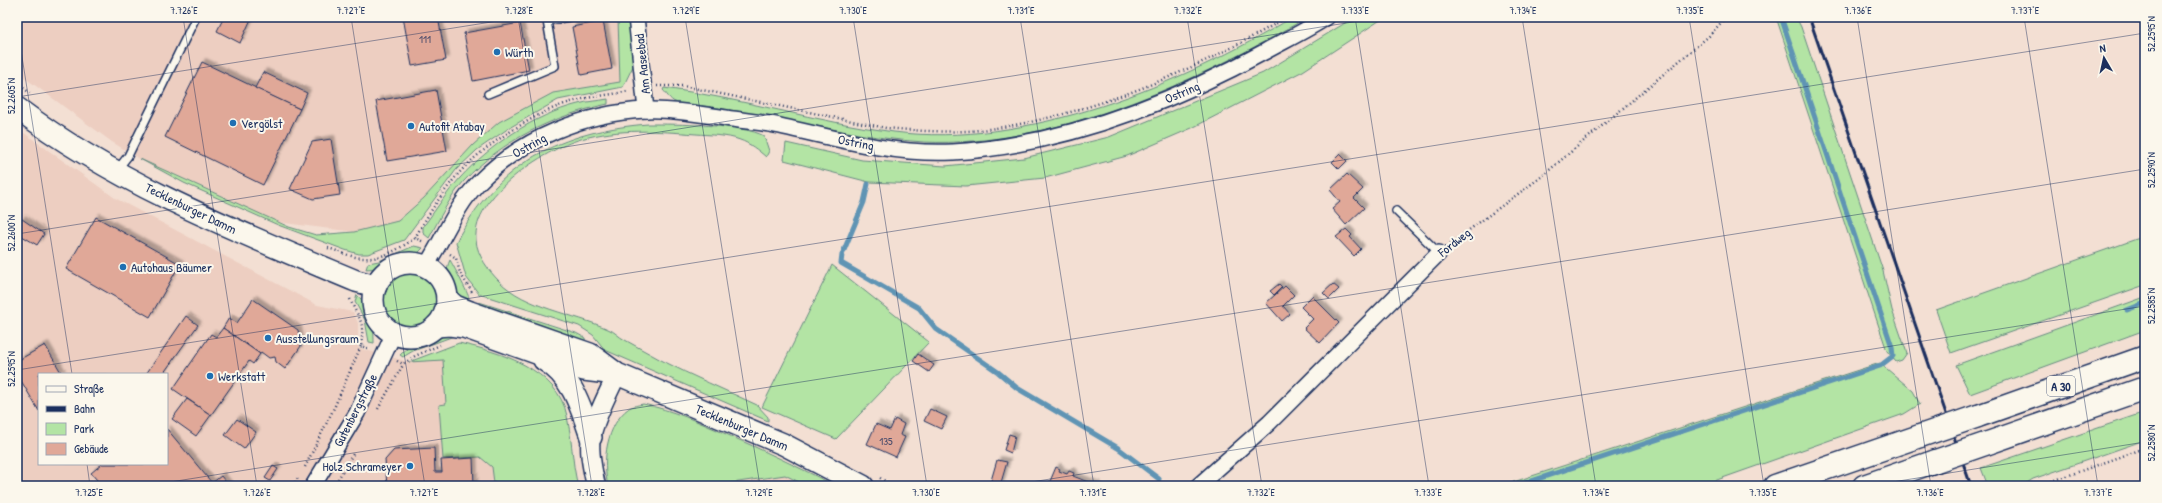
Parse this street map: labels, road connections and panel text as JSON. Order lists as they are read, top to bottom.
{
  "streets": {
    "highway": ["A 30"],
    "main road": ["Tecklenburger Damm"],
    "street": [
      "Am Aaseebad",
      "Ostring",
      "Fordweg",
      "Gutenbergstraße"
    ]
  },
  "crossings": [
    ["Am Aaseebad", "Ostring"],
    ["Ostring", "Tecklenburger Damm"],
    ["Ostring", "Gutenbergstraße"],
    ["Tecklenburger Damm", "Gutenbergstraße"]
  ],
  "places": [
    "Würth",
    "Vergölst",
    "Autofit Atabay",
    "Autohaus Bäumer",
    "Ausstellungsraum",
    "Werkstatt",
    "Holz Schrameyer"
  ],
  "house_numbers": ["111", "135"],
  "legend": [
    "Straße",
    "Bahn",
    "Park",
    "Gebäude"
  ],
  "north": "top",
  "coordinates": [
    "7.726°E",
    "7.727°E",
    "7.728°E",
    "7.729°E",
    "7.730°E",
    "7.731°E",
    "7.732°E",
    "7.733°E",
    "7.734°E",
    "7.735°E",
    "7.736°E",
    "7.737°E",
    "52.2595°N",
    "52.2605°N",
    "52.2590°N",
    "52.2600°N",
    "52.2585°N",
    "52.2580°N",
    "7.725°E"
  ]
}
